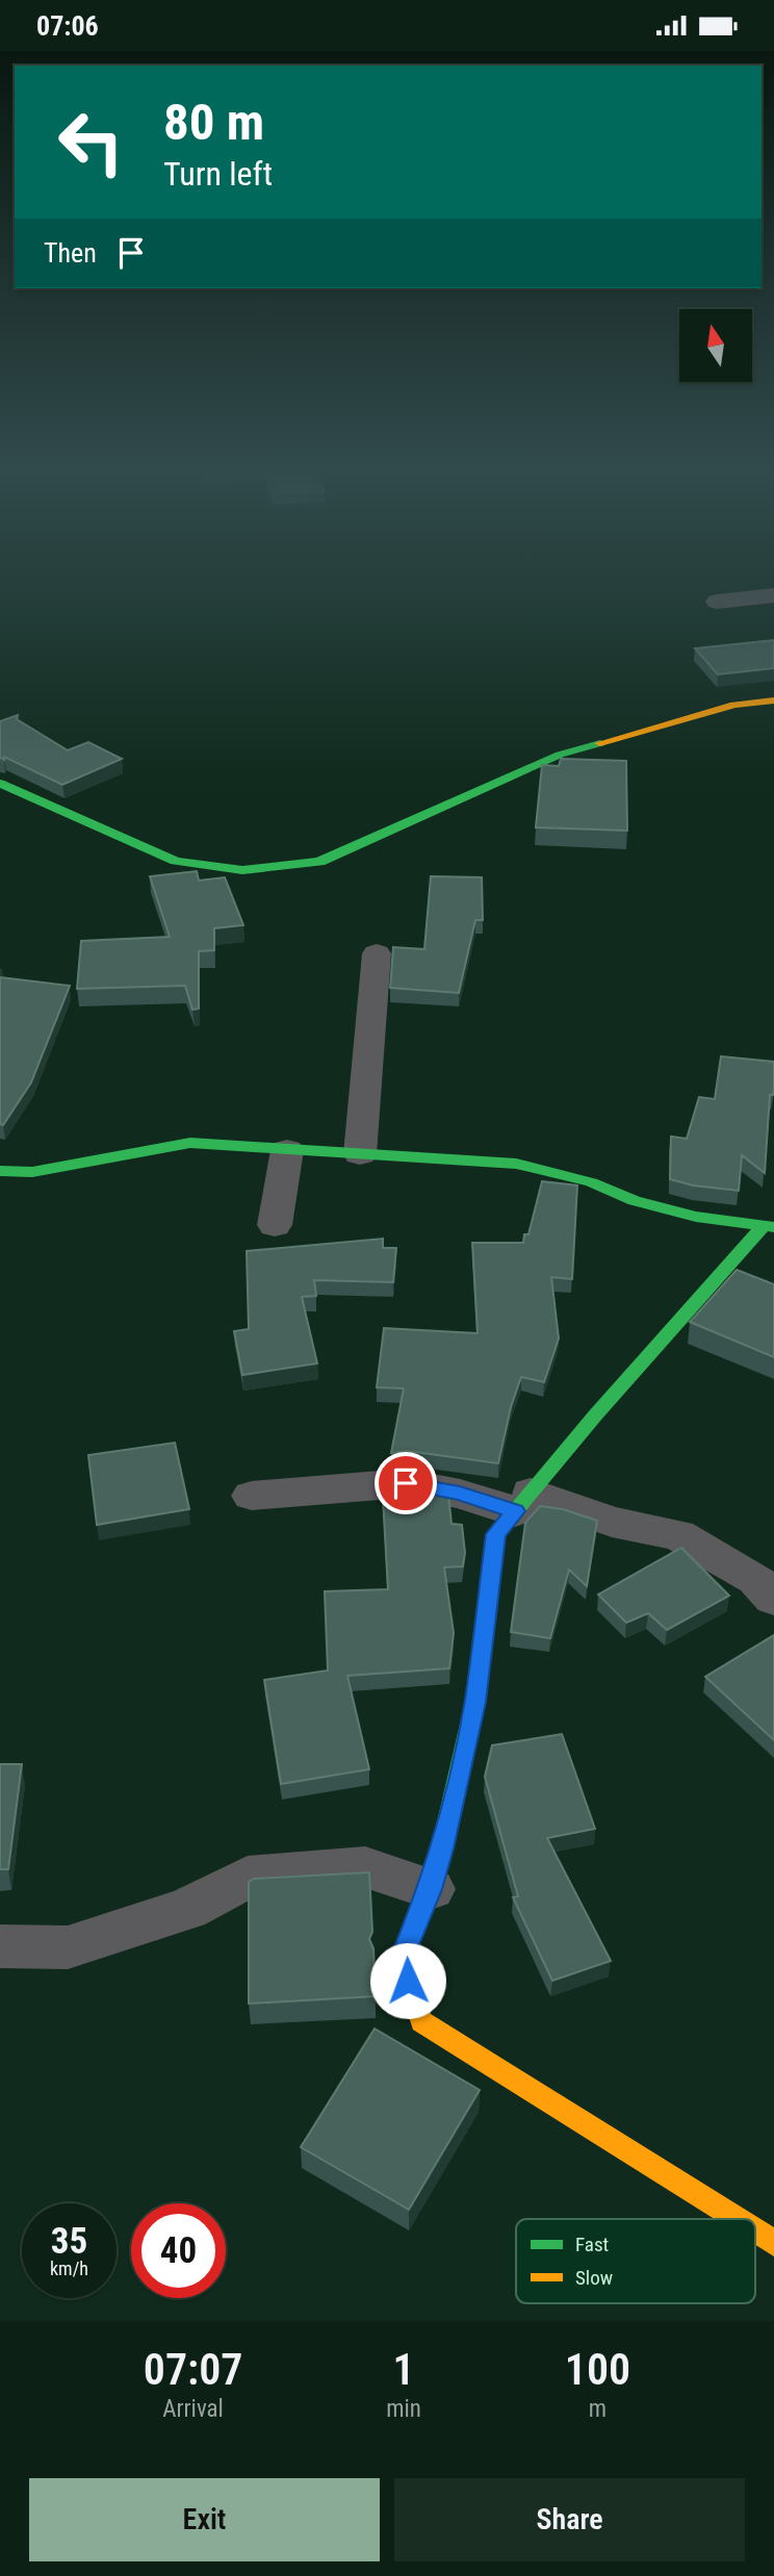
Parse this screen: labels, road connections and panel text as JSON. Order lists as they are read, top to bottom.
{
  "legend": ["Fast", "Slow"],
  "north": "top",
  "page": {
    "status": "07:06",
    "turn": ["80 m", "Turn left"],
    "then": "Then",
    "speed": "35 km/h",
    "limit": "40",
    "eta": [
      "07:07",
      "Arrival",
      "1",
      "min",
      "100",
      "m"
    ],
    "buttons": ["Exit", "Share"]
  }
}
